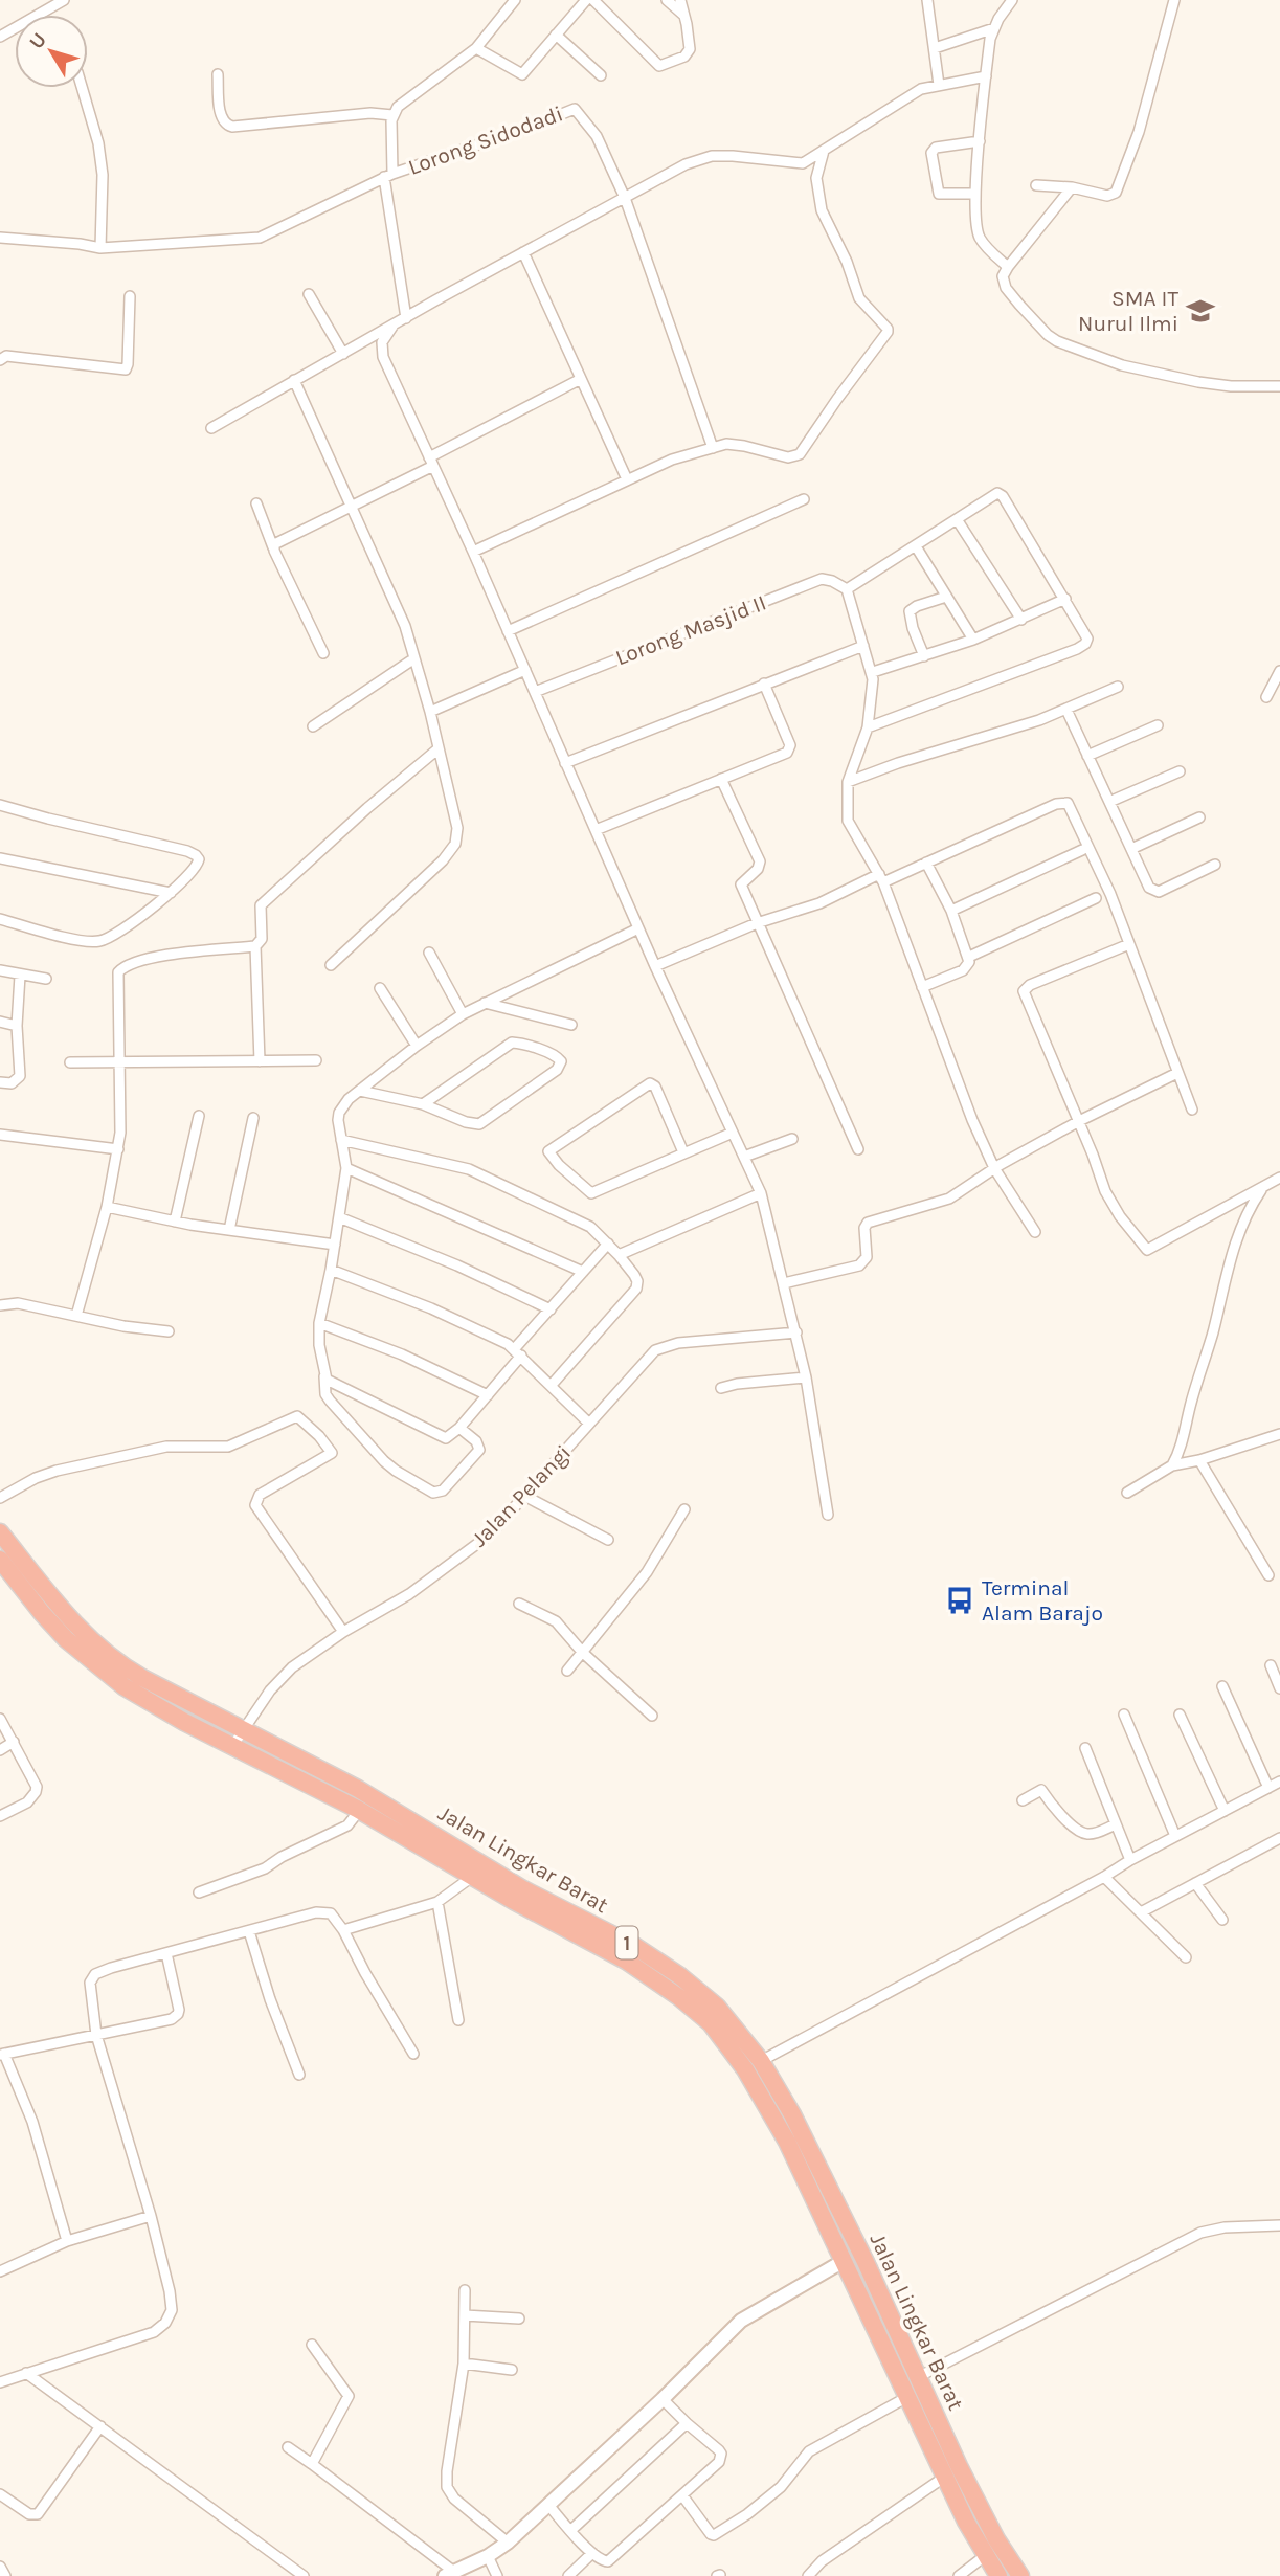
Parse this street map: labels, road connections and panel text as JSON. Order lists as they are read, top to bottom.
{
  "streets": {
    "highway": ["Jalan Lingkar Barat", "1"],
    "street": ["Lorong Sidodadi", "Lorong Masjid II", "Jalan Pelangi"]
  },
  "crossings": [
    ["Jalan Pelangi", "Jalan Lingkar Barat"]
  ],
  "places": {
    "school or university": ["SMA IT Nurul Ilmi"],
    "bus stop": ["Terminal Alam Barajo"]
  },
  "north": "top left"
}
